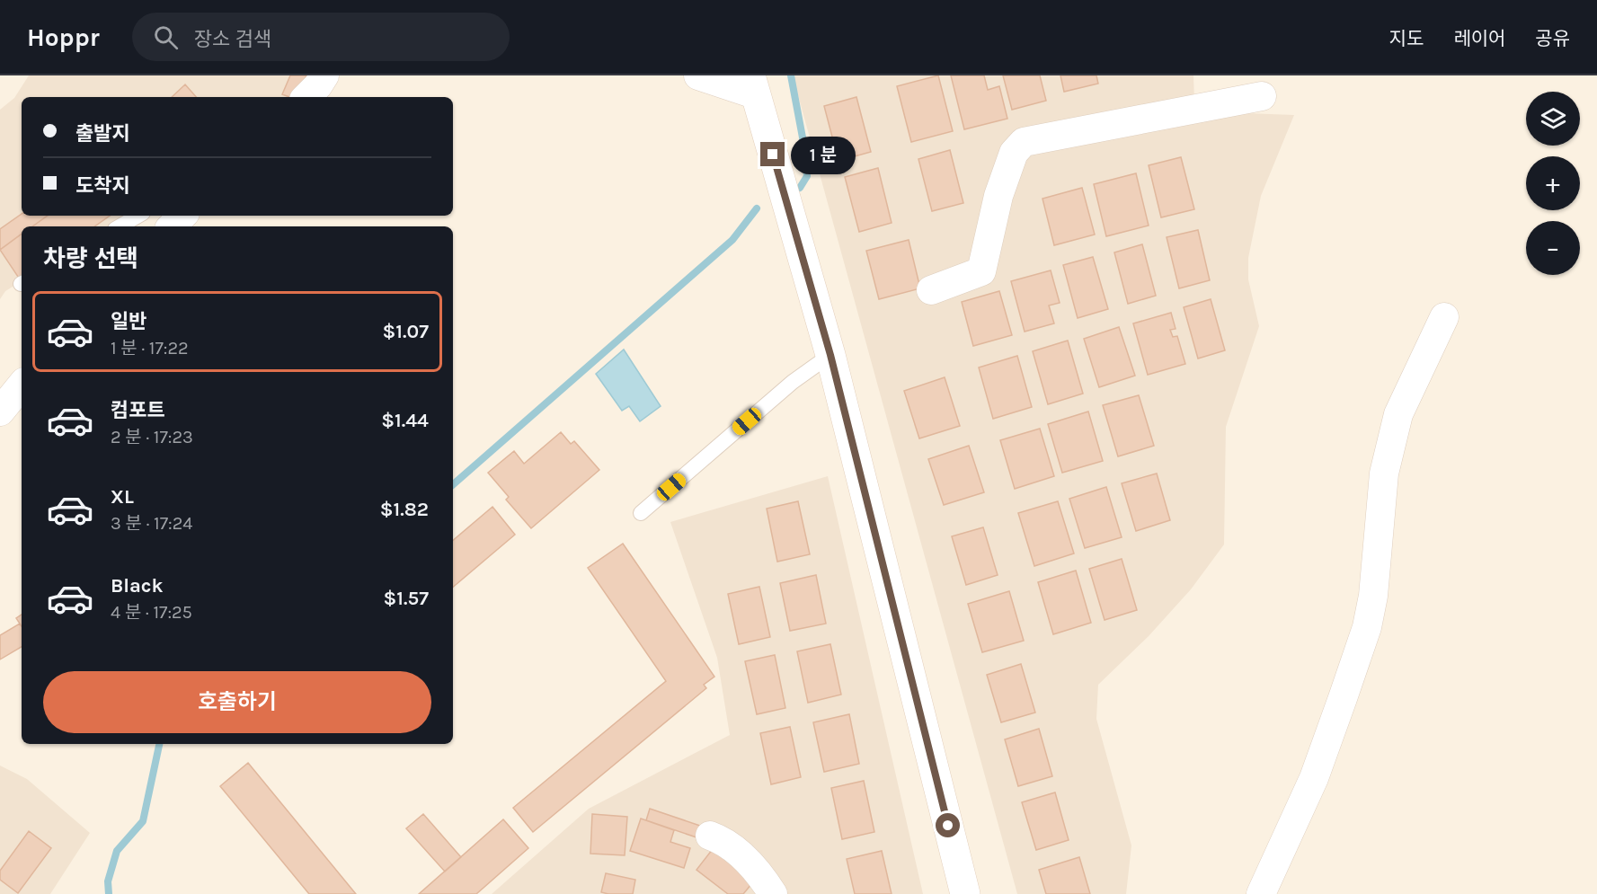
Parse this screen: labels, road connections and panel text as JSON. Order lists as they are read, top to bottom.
{
  "page": {
    "header": "Hoppr",
    "search": "장소 검색",
    "nav": ["지도", "레이어", "공유"],
    "map_buttons": ["+", "−"],
    "banner": ["출발지", "도착지"],
    "bubble": "1 분",
    "heading": "차량 선택",
    "list": [
      {
        "name": "일반",
        "note": "1 분 · 17:22",
        "value": "$1.07"
      },
      {
        "name": "컴포트",
        "note": "2 분 · 17:23",
        "value": "$1.44"
      },
      {
        "name": "XL",
        "note": "3 분 · 17:24",
        "value": "$1.82"
      },
      {
        "name": "Black",
        "note": "4 분 · 17:25",
        "value": "$1.57"
      }
    ],
    "buttons": "호출하기"
  }
}
